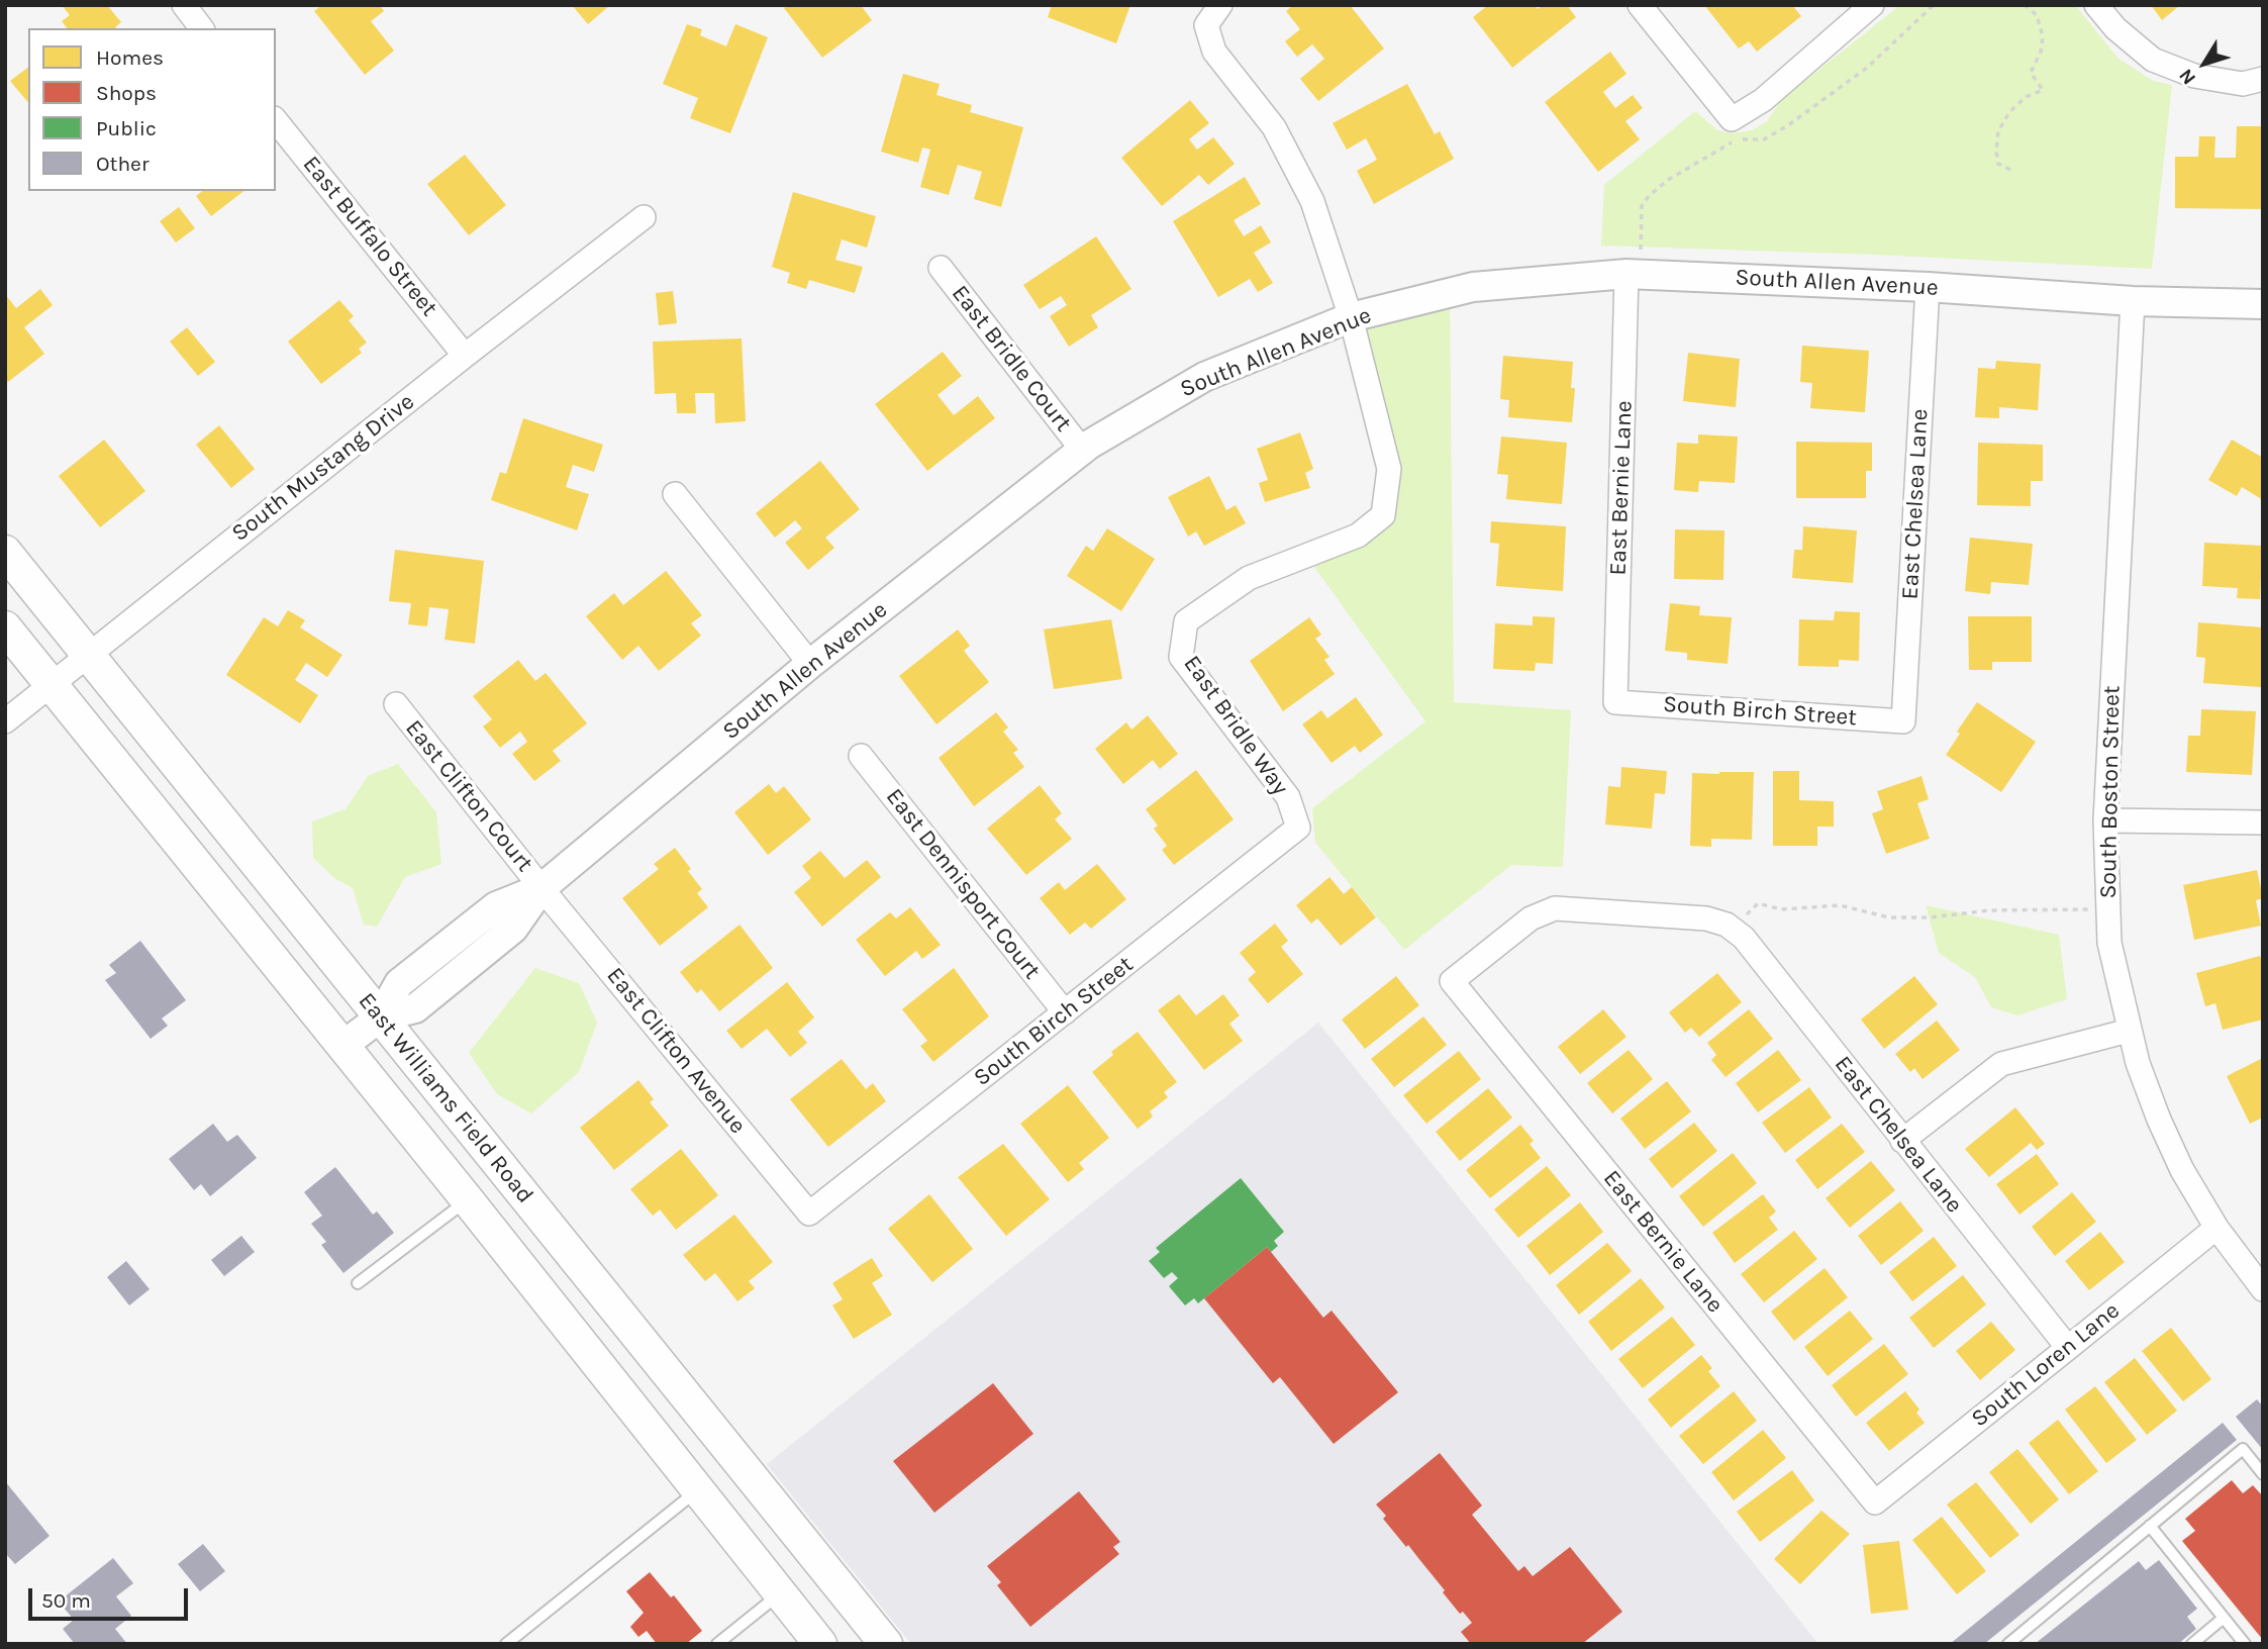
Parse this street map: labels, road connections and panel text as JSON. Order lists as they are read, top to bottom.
{
  "streets": {
    "main road": ["East Williams Field Road"],
    "street": [
      "East Buffalo Street",
      "South Allen Avenue",
      "East Bridle Court",
      "South Mustang Drive",
      "East Bernie Lane",
      "East Chelsea Lane",
      "South Birch Street",
      "East Bridle Way",
      "South Boston Street",
      "East Clifton Court",
      "East Dennisport Court",
      "East Clifton Avenue",
      "South Loren Lane"
    ]
  },
  "crossings": [
    ["East Buffalo Street", "South Mustang Drive"],
    ["South Allen Avenue", "East Bridle Court"],
    ["South Allen Avenue", "East Bernie Lane"],
    ["South Allen Avenue", "East Chelsea Lane"],
    ["South Allen Avenue", "East Bridle Way"],
    ["South Allen Avenue", "South Boston Street"],
    ["South Allen Avenue", "East Clifton Court"],
    ["South Allen Avenue", "East Clifton Avenue"],
    ["South Allen Avenue", "East Williams Field Road"],
    ["South Mustang Drive", "East Williams Field Road"],
    ["East Bernie Lane", "East Chelsea Lane"],
    ["East Bernie Lane", "South Birch Street"],
    ["East Bernie Lane", "South Loren Lane"],
    ["East Chelsea Lane", "South Birch Street"],
    ["East Chelsea Lane", "South Loren Lane"],
    ["South Birch Street", "East Bridle Way"],
    ["South Birch Street", "East Dennisport Court"],
    ["South Birch Street", "East Clifton Avenue"],
    ["South Boston Street", "South Loren Lane"],
    ["East Clifton Court", "East Clifton Avenue"]
  ],
  "legend": [
    "Homes",
    "Shops",
    "Public",
    "Other"
  ],
  "scale_bar": "50 m",
  "north": "bottom left"
}
